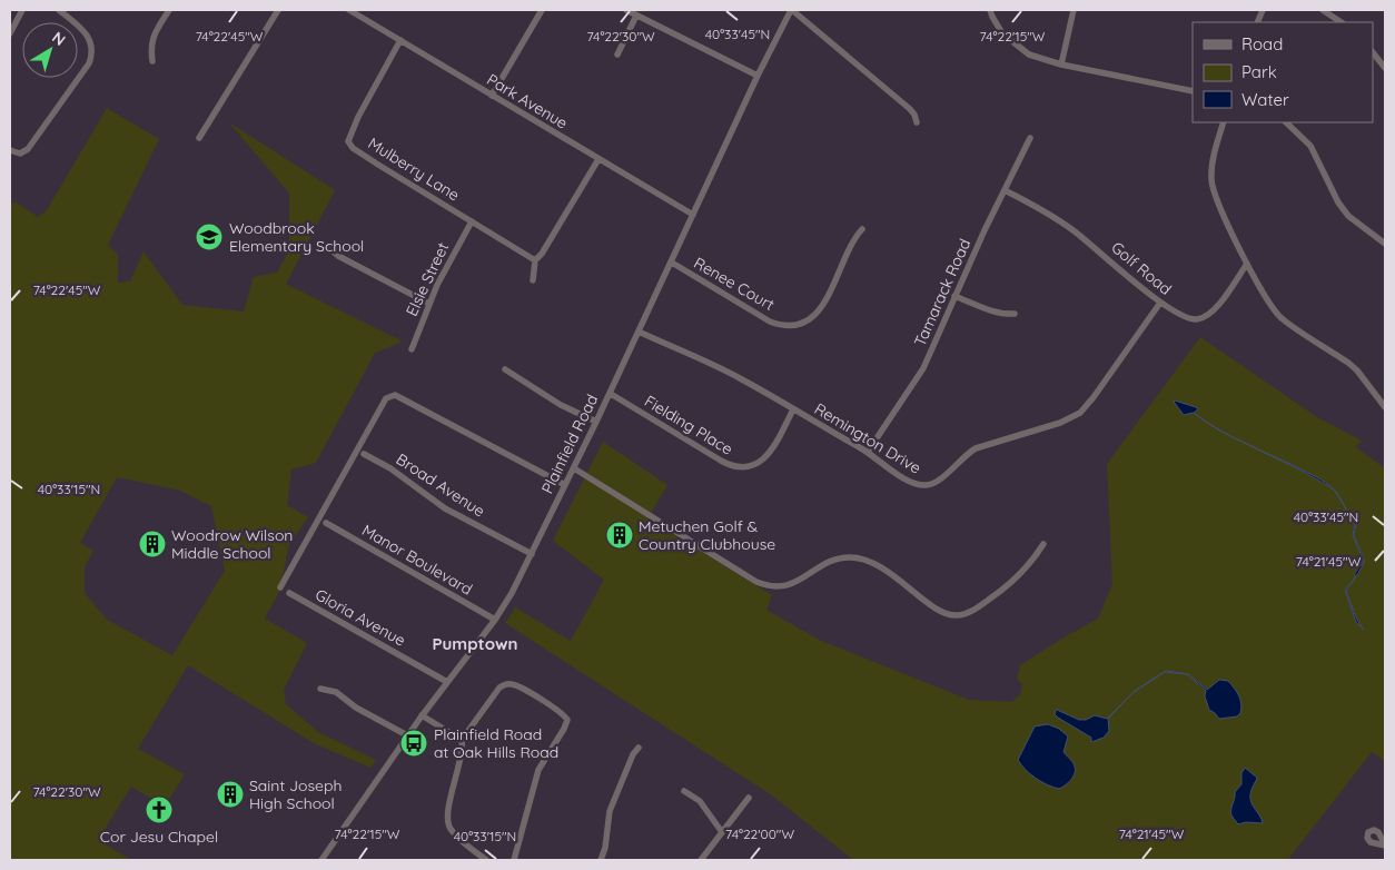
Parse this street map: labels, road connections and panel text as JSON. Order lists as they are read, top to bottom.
{
  "streets": {
    "street": [
      "Park Avenue",
      "Mulberry Lane",
      "Golf Road",
      "Elsie Street",
      "Renee Court",
      "Tamarack Road",
      "Fielding Place",
      "Remington Drive",
      "Plainfield Road",
      "Broad Avenue",
      "Manor Boulevard",
      "Gloria Avenue"
    ]
  },
  "crossings": [
    ["Park Avenue", "Mulberry Lane"],
    ["Park Avenue", "Plainfield Road"],
    ["Mulberry Lane", "Elsie Street"],
    ["Golf Road", "Tamarack Road"],
    ["Golf Road", "Remington Drive"],
    ["Renee Court", "Plainfield Road"],
    ["Tamarack Road", "Remington Drive"],
    ["Fielding Place", "Remington Drive"],
    ["Fielding Place", "Plainfield Road"],
    ["Remington Drive", "Plainfield Road"],
    ["Plainfield Road", "Broad Avenue"],
    ["Plainfield Road", "Manor Boulevard"],
    ["Plainfield Road", "Gloria Avenue"]
  ],
  "districts": ["Pumptown"],
  "places": {
    "school or university": ["Woodbrook Elementary School"],
    "building": ["Metuchen Golf & Country Clubhouse", "Woodrow Wilson Middle School", "Saint Joseph High School"],
    "bus stop": ["Plainfield Road at Oak Hills Road"],
    "church": ["Cor Jesu Chapel"]
  },
  "legend": ["Road", "Park", "Water"],
  "north": "top right",
  "coordinates": [
    "40°33'45\"N",
    "74°22'30\"W",
    "74°22'15\"W",
    "74°22'45\"W",
    "40°33'15\"N",
    "74°21'45\"W",
    "74°22'00\"W"
  ]
}
